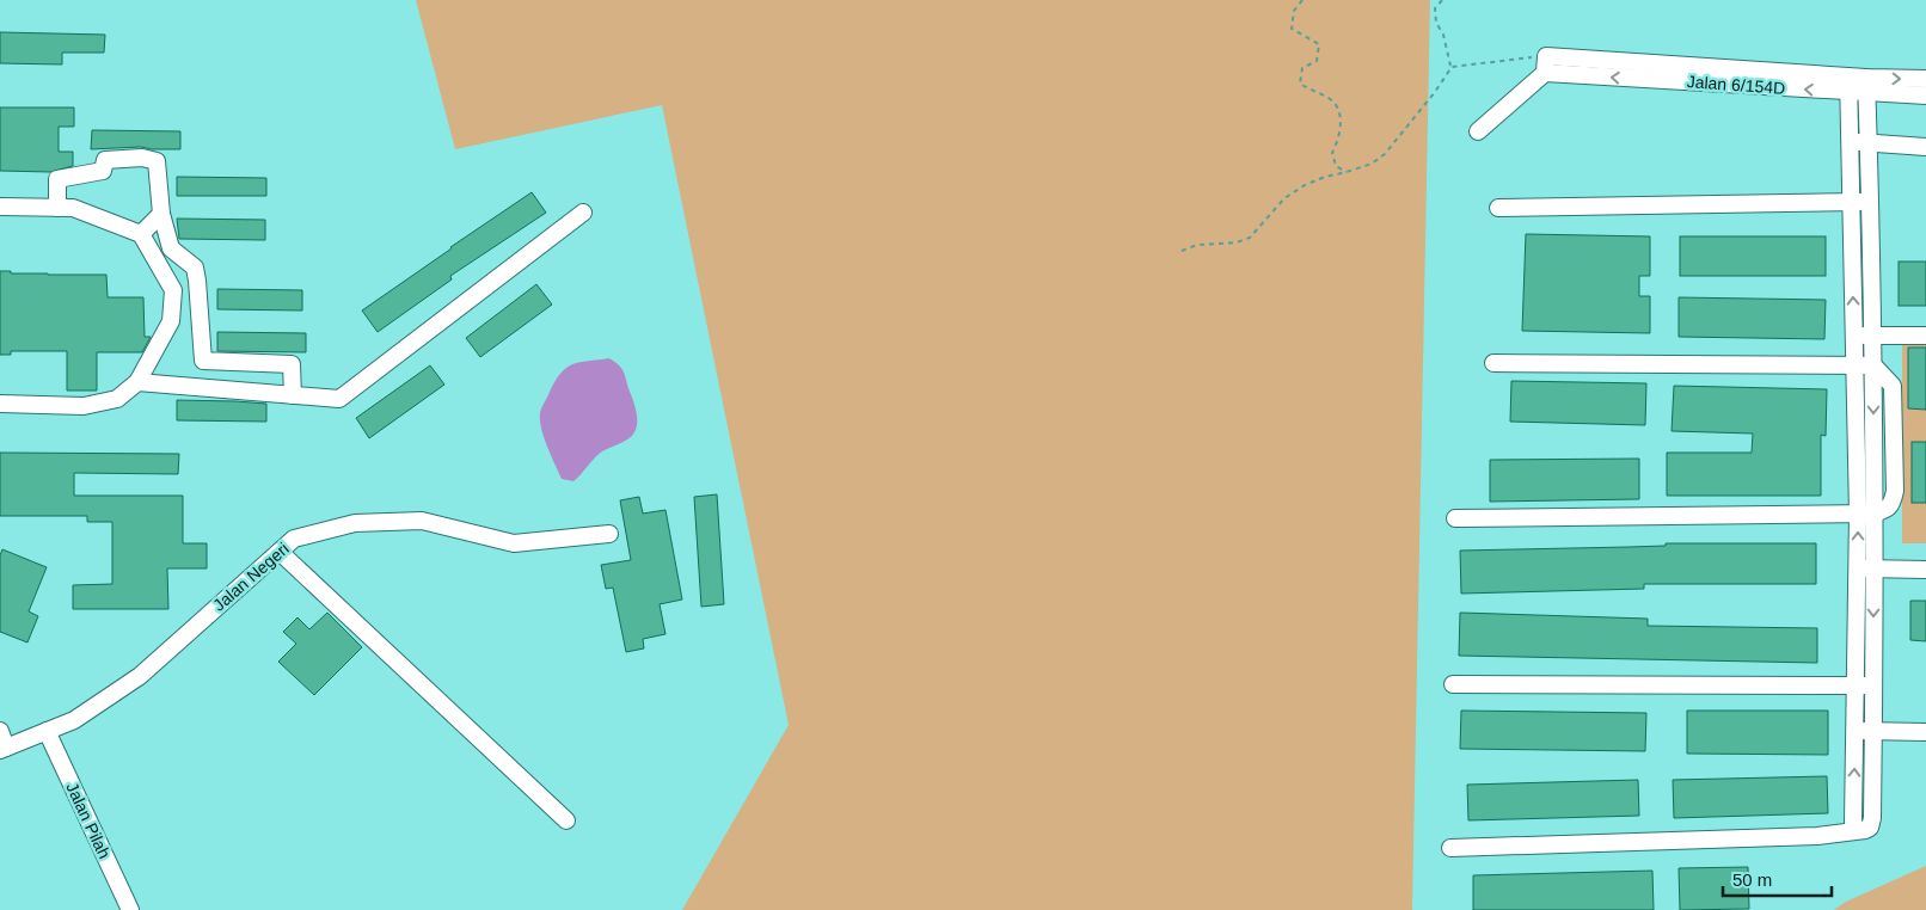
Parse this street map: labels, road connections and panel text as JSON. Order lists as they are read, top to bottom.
{
  "streets": {
    "street": ["Jalan 6/154D", "Jalan Negeri", "Jalan Pilah"]
  },
  "crossings": [
    ["Jalan Negeri", "Jalan Pilah"]
  ],
  "scale_bar": "50 m"
}
